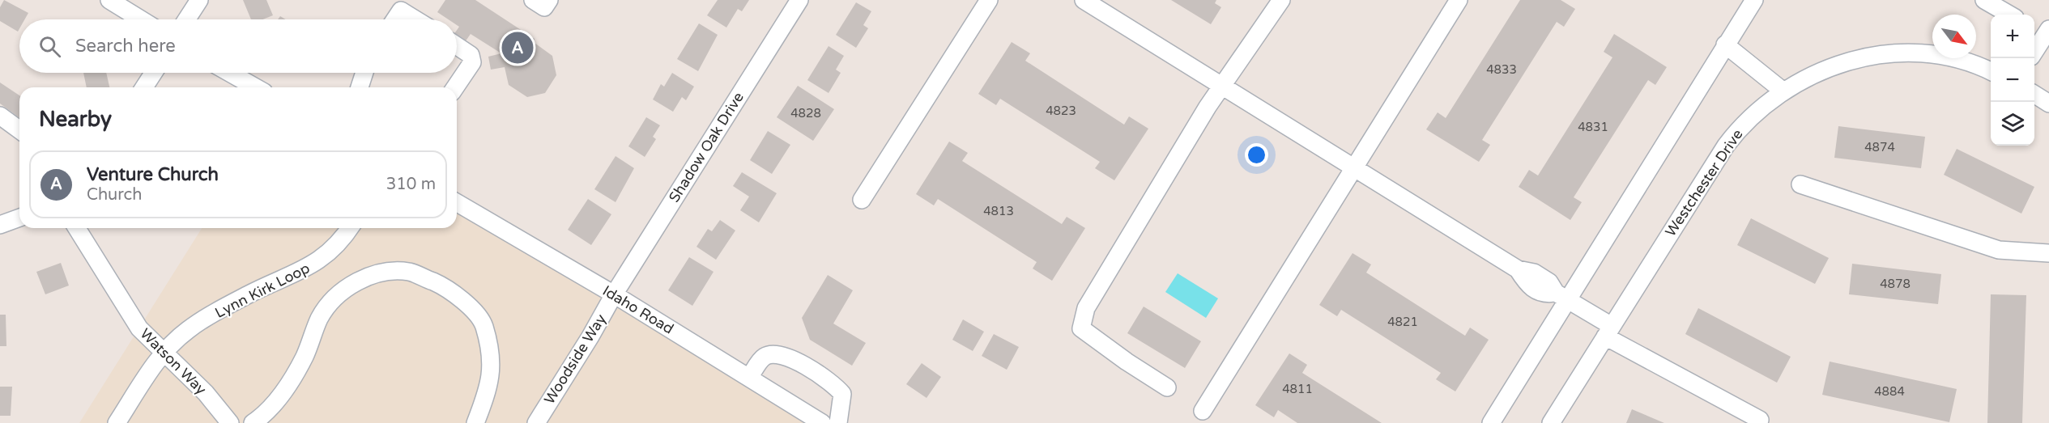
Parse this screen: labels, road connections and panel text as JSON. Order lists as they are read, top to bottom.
{
  "streets": {
    "street": [
      "Shadow Oak Drive",
      "Westchester Drive",
      "Lynn Kirk Loop",
      "Idaho Road",
      "Woodside Way",
      "Watson Way"
    ]
  },
  "crossings": [
    ["Shadow Oak Drive", "Idaho Road"],
    ["Shadow Oak Drive", "Woodside Way"],
    ["Lynn Kirk Loop", "Watson Way"],
    ["Idaho Road", "Woodside Way"]
  ],
  "house_numbers": [
    "4833",
    "4823",
    "4828",
    "4831",
    "4874",
    "4813",
    "4878",
    "4821",
    "4811",
    "4884"
  ],
  "north": "bottom right",
  "page": {
    "map_buttons": ["+", "−"],
    "search": "Search here",
    "pins": "A",
    "heading": "Nearby",
    "list": [
      {
        "mark": "A",
        "name": "Venture Church",
        "note": "Church",
        "value": "310 m"
      }
    ]
  }
}
